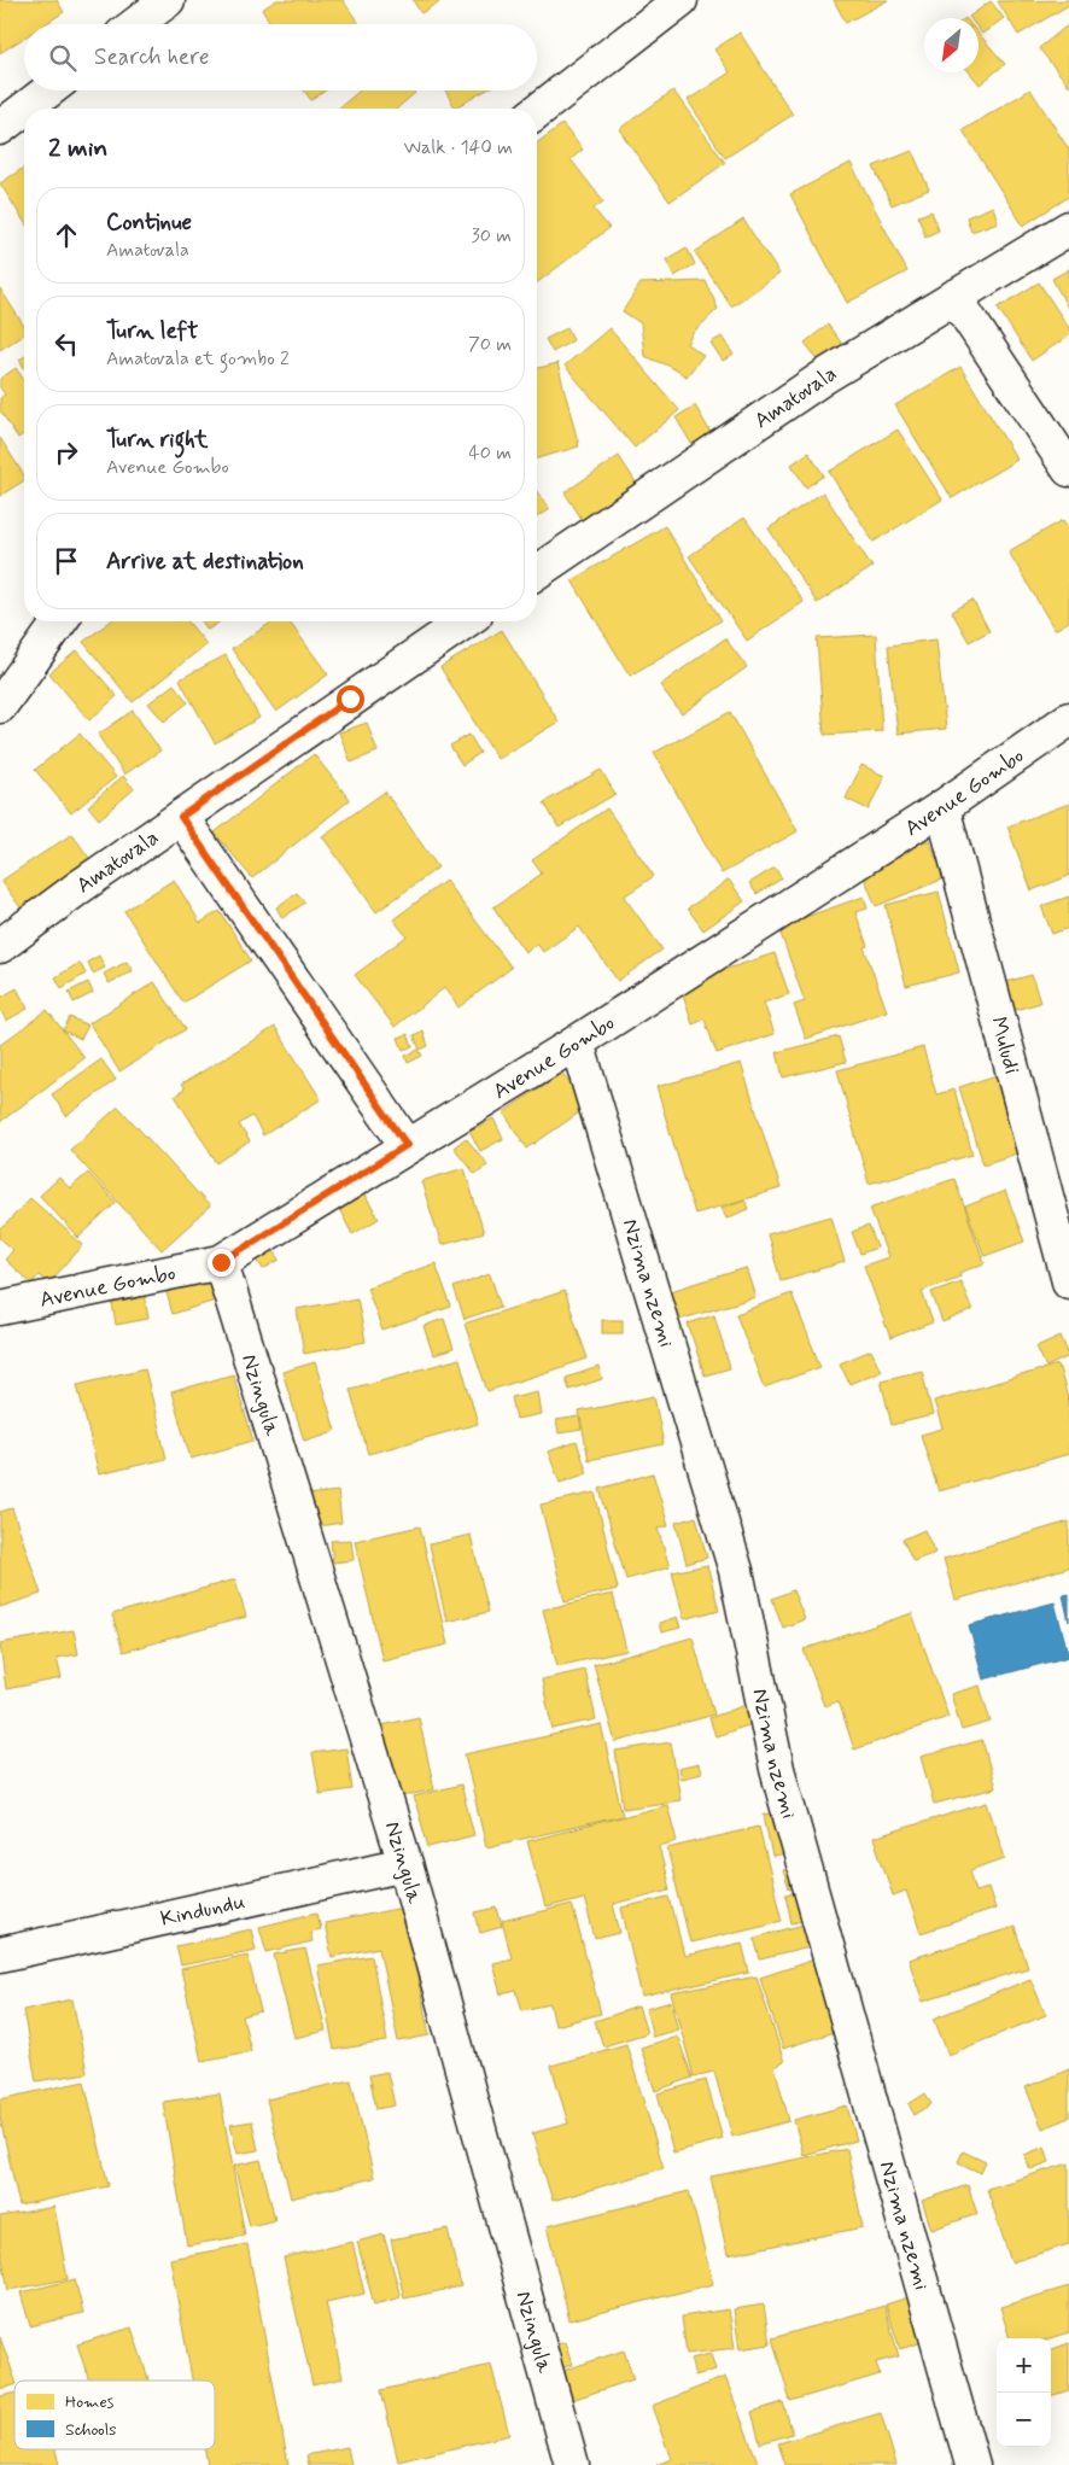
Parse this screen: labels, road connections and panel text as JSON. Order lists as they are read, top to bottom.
{
  "streets": {
    "street": [
      "Amatovala",
      "Avenue Gombo",
      "Muludi",
      "Nzima nzemi",
      "Nzingula",
      "Kindundu"
    ]
  },
  "crossings": [
    ["Avenue Gombo", "Muludi"],
    ["Avenue Gombo", "Nzima nzemi"],
    ["Avenue Gombo", "Nzingula"],
    ["Nzingula", "Kindundu"]
  ],
  "legend": ["Homes", "Schools"],
  "north": "bottom left",
  "page": {
    "search": "Search here",
    "heading": ["2 min", "Walk · 140 m"],
    "list": [
      ["Continue", "Amatovala", "30 m"],
      ["Turn left", "Amatovala et gombo 2", "70 m"],
      ["Turn right", "Avenue Gombo", "40 m"],
      "Arrive at destination"
    ],
    "map_buttons": ["+", "−"]
  }
}
